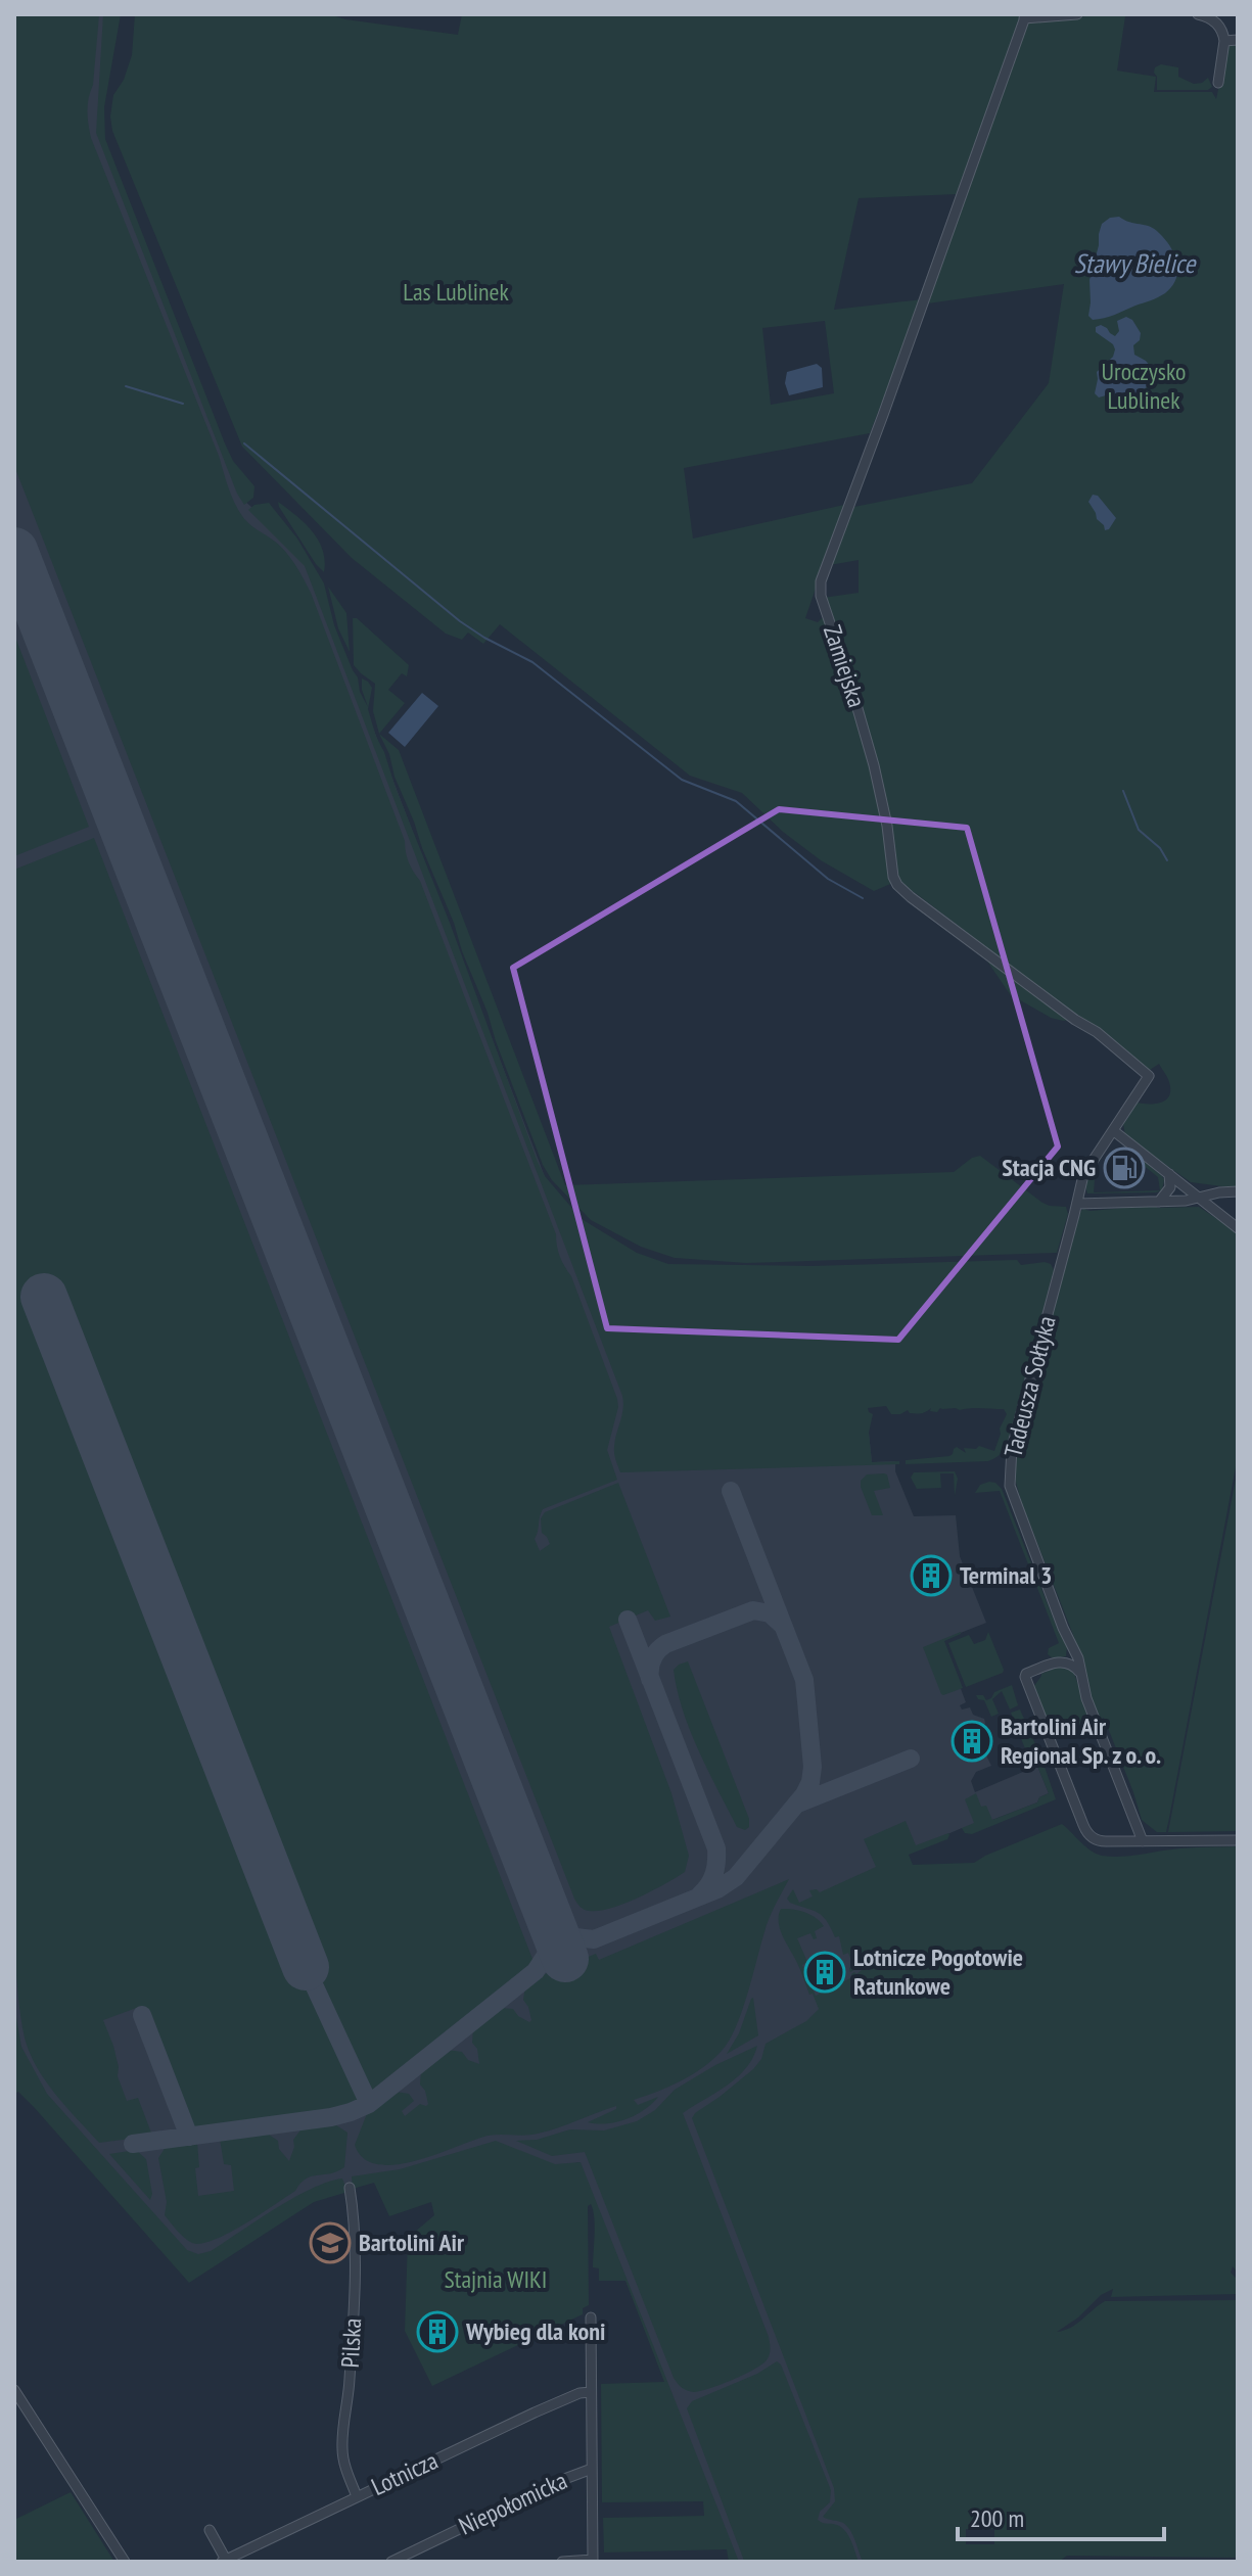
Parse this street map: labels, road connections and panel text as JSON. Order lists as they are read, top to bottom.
{
  "streets": {
    "street": [
      "Zamiejska",
      "Tadeusza Sołtyka",
      "Pilska",
      "Lotnicza",
      "Niepołomicka"
    ]
  },
  "crossings": [
    ["Zamiejska", "Tadeusza Sołtyka"],
    ["Pilska", "Lotnicza"]
  ],
  "water": ["Stawy Bielice"],
  "parks": ["Las Lublinek", "Uroczysko Lublinek", "Stajnia WIKI"],
  "places": {
    "fuel station": ["Stacja CNG"],
    "building": [
      "Terminal 3",
      "Bartolini Air Regional Sp. z o. o.",
      "Lotnicze Pogotowie Ratunkowe",
      "Wybieg dla koni"
    ],
    "school or university": ["Bartolini Air"]
  },
  "scale_bar": "200 m"
}
